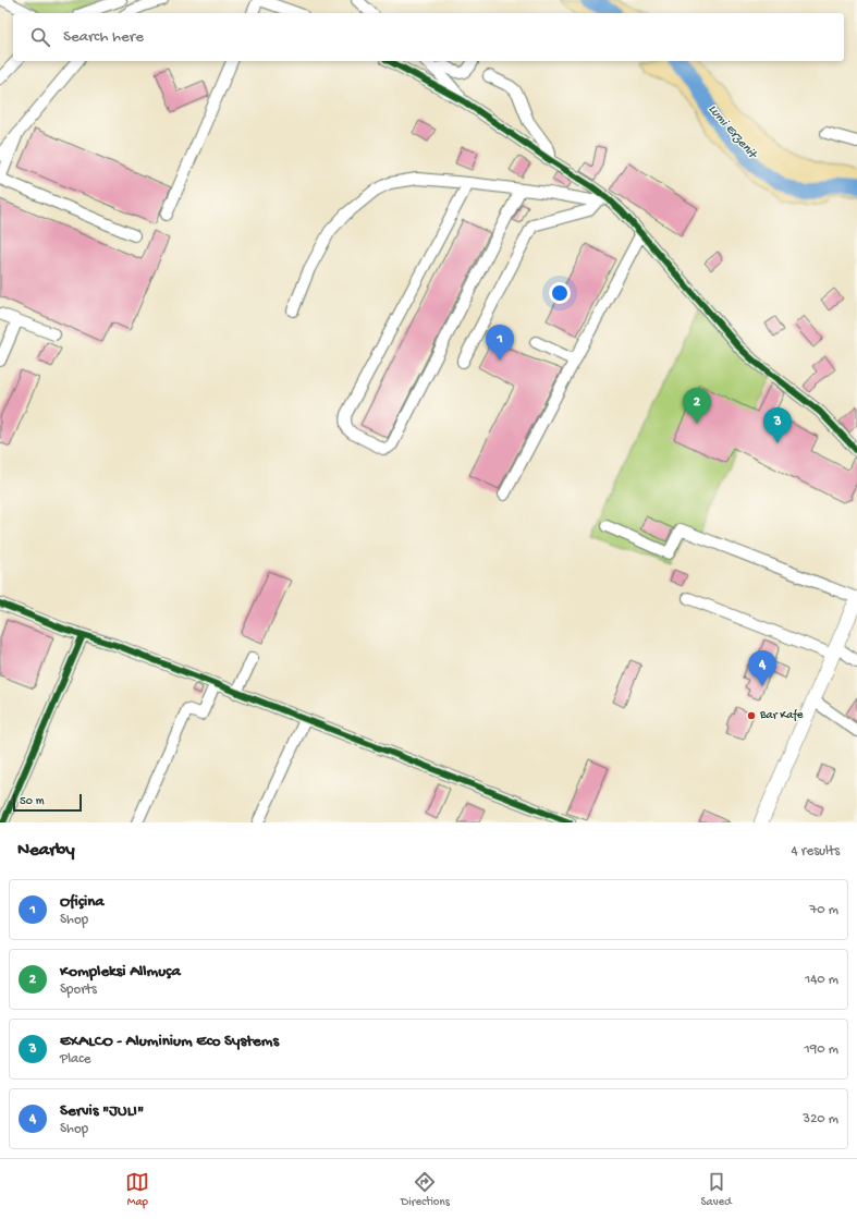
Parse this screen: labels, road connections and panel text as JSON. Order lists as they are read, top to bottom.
{
  "water": ["Lumi Erzenit"],
  "places": ["Bar Kafe"],
  "scale_bar": "50 m",
  "page": {
    "search": "Search here",
    "pins": [
      "1",
      "2",
      "3",
      "4"
    ],
    "scale": "50 m",
    "heading": ["Nearby", "4 results"],
    "list": [
      {
        "mark": "1",
        "name": "Ofiçina",
        "note": "Shop",
        "value": "70 m"
      },
      {
        "mark": "2",
        "name": "Kompleksi Allmuça",
        "note": "Sports",
        "value": "140 m"
      },
      {
        "mark": "3",
        "name": "EXALCO - Aluminium Eco Systems",
        "note": "Place",
        "value": "190 m"
      },
      {
        "mark": "4",
        "name": "Servis \"JULI\"",
        "note": "Shop",
        "value": "320 m"
      }
    ],
    "nav": ["Map", "Directions", "Saved"]
  }
}
